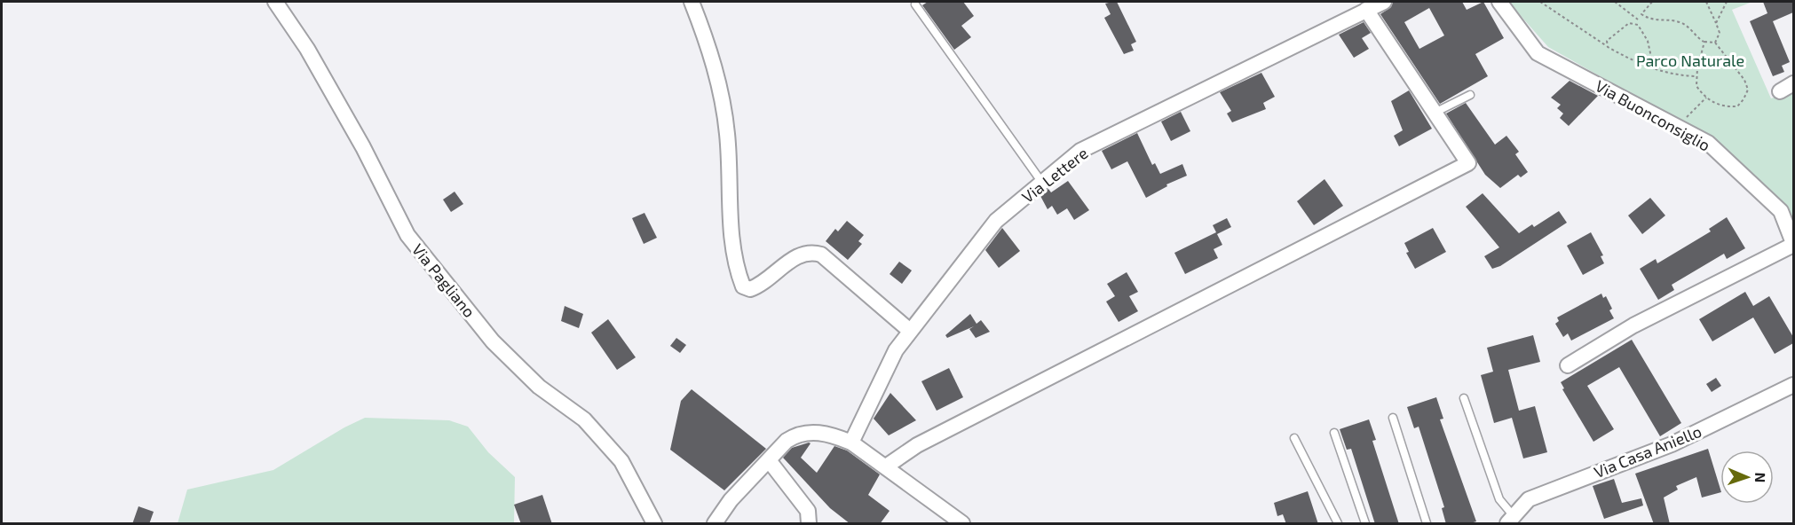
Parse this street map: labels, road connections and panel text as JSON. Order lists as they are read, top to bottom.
{
  "streets": {
    "street": [
      "Via Buonconsiglio",
      "Via Lettere",
      "Via Pagliano",
      "Via Casa Aniello"
    ]
  },
  "parks": ["Parco Naturale"],
  "north": "right"
}
